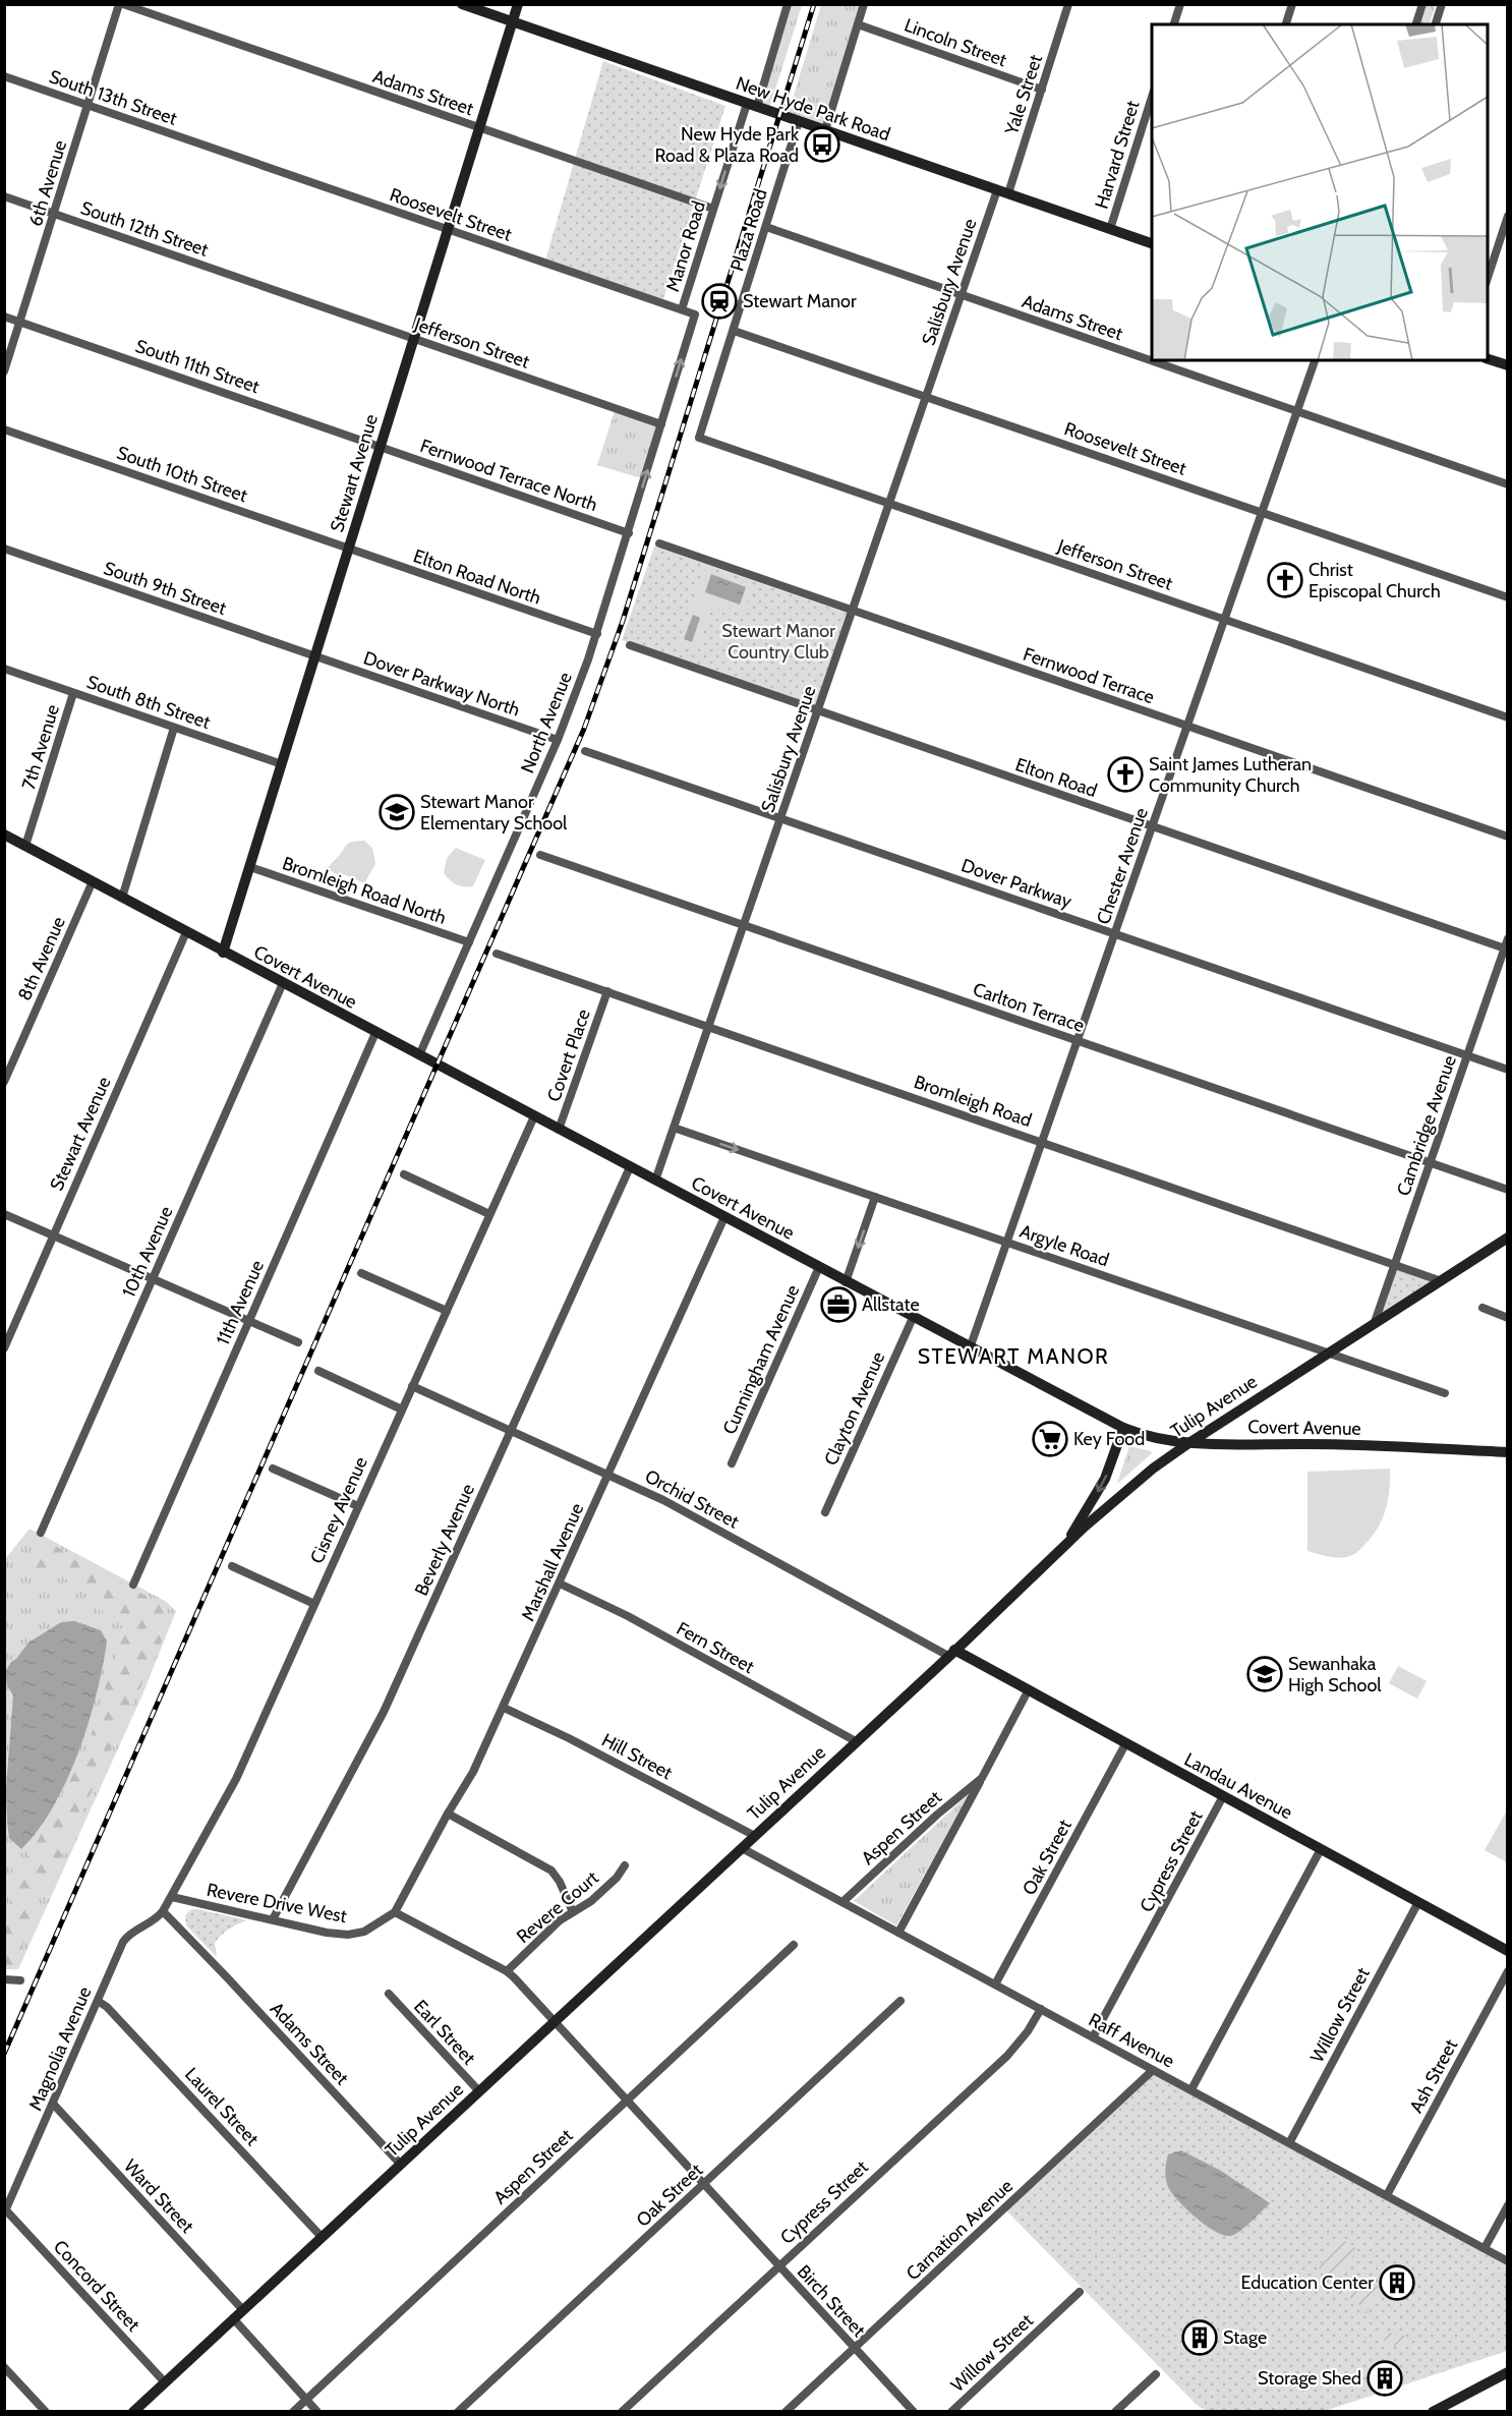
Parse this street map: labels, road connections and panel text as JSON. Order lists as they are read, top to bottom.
{
  "streets": {
    "main road": [
      "New Hyde Park Road",
      "Stewart Avenue",
      "Covert Avenue",
      "Tulip Avenue",
      "Landau Avenue"
    ],
    "street": [
      "Lincoln Street",
      "Adams Street",
      "Yale Street",
      "South 13th Street",
      "Harvard Street",
      "6th Avenue",
      "Roosevelt Street",
      "South 12th Street",
      "Plaza Road",
      "Manor Road",
      "Salisbury Avenue",
      "Jefferson Street",
      "South 11th Street",
      "South 10th Street",
      "Fernwood Terrace North",
      "Elton Road North",
      "South 9th Street",
      "Fernwood Terrace",
      "Dover Parkway North",
      "South 8th Street",
      "North Avenue",
      "7th Avenue",
      "Elton Road",
      "Chester Avenue",
      "Dover Parkway",
      "Bromleigh Road North",
      "8th Avenue",
      "Carlton Terrace",
      "Covert Place",
      "Bromleigh Road",
      "Cambridge Avenue",
      "Argyle Road",
      "10th Avenue",
      "11th Avenue",
      "Cunningham Avenue",
      "Clayton Avenue",
      "Orchid Street",
      "Cisney Avenue",
      "Beverly Avenue",
      "Marshall Avenue",
      "Fern Street",
      "Hill Street",
      "Aspen Street",
      "Oak Street",
      "Cypress Street",
      "Revere Drive West",
      "Revere Court",
      "Willow Street",
      "Earl Street",
      "Raff Avenue",
      "Magnolia Avenue",
      "Ash Street",
      "Laurel Street",
      "Ward Street",
      "Carnation Avenue",
      "Concord Street",
      "Birch Street"
    ]
  },
  "crossings": [
    ["Lincoln Street", "Yale Street"],
    ["Adams Street", "6th Avenue"],
    ["Adams Street", "Plaza Road"],
    ["Adams Street", "Manor Road"],
    ["Adams Street", "Salisbury Avenue"],
    ["Adams Street", "Stewart Avenue"],
    ["Adams Street", "Chester Avenue"],
    ["Adams Street", "Tulip Avenue"],
    ["Adams Street", "Cisney Avenue"],
    ["Adams Street", "Magnolia Avenue"],
    ["Yale Street", "New Hyde Park Road"],
    ["South 13th Street", "6th Avenue"],
    ["South 13th Street", "Roosevelt Street"],
    ["New Hyde Park Road", "Harvard Street"],
    ["New Hyde Park Road", "Plaza Road"],
    ["New Hyde Park Road", "Manor Road"],
    ["New Hyde Park Road", "Salisbury Avenue"],
    ["New Hyde Park Road", "Stewart Avenue"],
    ["6th Avenue", "South 12th Street"],
    ["6th Avenue", "South 11th Street"],
    ["Roosevelt Street", "Plaza Road"],
    ["Roosevelt Street", "Manor Road"],
    ["Roosevelt Street", "Salisbury Avenue"],
    ["Roosevelt Street", "Stewart Avenue"],
    ["Roosevelt Street", "Chester Avenue"],
    ["South 12th Street", "Jefferson Street"],
    ["Plaza Road", "Jefferson Street"],
    ["Manor Road", "Jefferson Street"],
    ["Manor Road", "North Avenue"],
    ["Salisbury Avenue", "Jefferson Street"],
    ["Salisbury Avenue", "Fernwood Terrace"],
    ["Salisbury Avenue", "Elton Road"],
    ["Salisbury Avenue", "Dover Parkway"],
    ["Salisbury Avenue", "Covert Avenue"],
    ["Salisbury Avenue", "Carlton Terrace"],
    ["Salisbury Avenue", "Bromleigh Road"],
    ["Salisbury Avenue", "Argyle Road"],
    ["Jefferson Street", "Stewart Avenue"],
    ["Jefferson Street", "North Avenue"],
    ["Jefferson Street", "Chester Avenue"],
    ["South 11th Street", "Stewart Avenue"],
    ["South 11th Street", "Fernwood Terrace North"],
    ["Stewart Avenue", "South 10th Street"],
    ["Stewart Avenue", "Fernwood Terrace North"],
    ["Stewart Avenue", "Elton Road North"],
    ["Stewart Avenue", "South 9th Street"],
    ["Stewart Avenue", "Dover Parkway North"],
    ["Stewart Avenue", "South 8th Street"],
    ["Stewart Avenue", "Bromleigh Road North"],
    ["Stewart Avenue", "Covert Avenue"],
    ["South 10th Street", "Elton Road North"],
    ["Fernwood Terrace North", "North Avenue"],
    ["Elton Road North", "North Avenue"],
    ["South 9th Street", "Dover Parkway North"],
    ["Fernwood Terrace", "Chester Avenue"],
    ["Dover Parkway North", "North Avenue"],
    ["South 8th Street", "7th Avenue"],
    ["North Avenue", "Bromleigh Road North"],
    ["North Avenue", "Covert Avenue"],
    ["7th Avenue", "Covert Avenue"],
    ["Elton Road", "Chester Avenue"],
    ["Elton Road", "Cambridge Avenue"],
    ["Chester Avenue", "Dover Parkway"],
    ["Chester Avenue", "Covert Avenue"],
    ["Chester Avenue", "Carlton Terrace"],
    ["Chester Avenue", "Bromleigh Road"],
    ["Chester Avenue", "Argyle Road"],
    ["Dover Parkway", "Cambridge Avenue"],
    ["8th Avenue", "Covert Avenue"],
    ["Covert Avenue", "Covert Place"],
    ["Covert Avenue", "10th Avenue"],
    ["Covert Avenue", "11th Avenue"],
    ["Covert Avenue", "Cunningham Avenue"],
    ["Covert Avenue", "Tulip Avenue"],
    ["Covert Avenue", "Clayton Avenue"],
    ["Covert Avenue", "Cisney Avenue"],
    ["Covert Avenue", "Beverly Avenue"],
    ["Covert Avenue", "Marshall Avenue"],
    ["Carlton Terrace", "Cambridge Avenue"],
    ["Covert Place", "Bromleigh Road"],
    ["Bromleigh Road", "Cambridge Avenue"],
    ["Bromleigh Road", "Tulip Avenue"],
    ["Cambridge Avenue", "Tulip Avenue"],
    ["Argyle Road", "Tulip Avenue"],
    ["Tulip Avenue", "Orchid Street"],
    ["Tulip Avenue", "Fern Street"],
    ["Tulip Avenue", "Hill Street"],
    ["Tulip Avenue", "Landau Avenue"],
    ["Tulip Avenue", "Earl Street"],
    ["Tulip Avenue", "Raff Avenue"],
    ["Tulip Avenue", "Laurel Street"],
    ["Tulip Avenue", "Ward Street"],
    ["Tulip Avenue", "Concord Street"],
    ["Tulip Avenue", "Birch Street"],
    ["Orchid Street", "Cisney Avenue"],
    ["Orchid Street", "Beverly Avenue"],
    ["Orchid Street", "Marshall Avenue"],
    ["Orchid Street", "Landau Avenue"],
    ["Cisney Avenue", "Revere Drive West"],
    ["Cisney Avenue", "Magnolia Avenue"],
    ["Beverly Avenue", "Revere Drive West"],
    ["Marshall Avenue", "Fern Street"],
    ["Marshall Avenue", "Hill Street"],
    ["Marshall Avenue", "Revere Drive West"],
    ["Landau Avenue", "Aspen Street"],
    ["Landau Avenue", "Oak Street"],
    ["Landau Avenue", "Cypress Street"],
    ["Landau Avenue", "Willow Street"],
    ["Aspen Street", "Raff Avenue"],
    ["Aspen Street", "Birch Street"],
    ["Oak Street", "Raff Avenue"],
    ["Oak Street", "Birch Street"],
    ["Cypress Street", "Raff Avenue"],
    ["Cypress Street", "Birch Street"],
    ["Willow Street", "Raff Avenue"],
    ["Raff Avenue", "Ash Street"],
    ["Raff Avenue", "Carnation Avenue"],
    ["Magnolia Avenue", "Laurel Street"],
    ["Magnolia Avenue", "Ward Street"],
    ["Magnolia Avenue", "Concord Street"],
    ["Carnation Avenue", "Birch Street"]
  ],
  "districts": ["STEWART MANOR"],
  "parks": ["Stewart Manor Country Club"],
  "places": {
    "bus stop": ["New Hyde Park Road & Plaza Road"],
    "station": ["Stewart Manor"],
    "church": ["Christ Episcopal Church", "Saint James Lutheran Community Church"],
    "school or university": ["Stewart Manor Elementary School", "Sewanhaka High School"],
    "office": ["Allstate"],
    "supermarket": ["Key Food"],
    "building": ["Education Center", "Stage", "Storage Shed"]
  }
}
